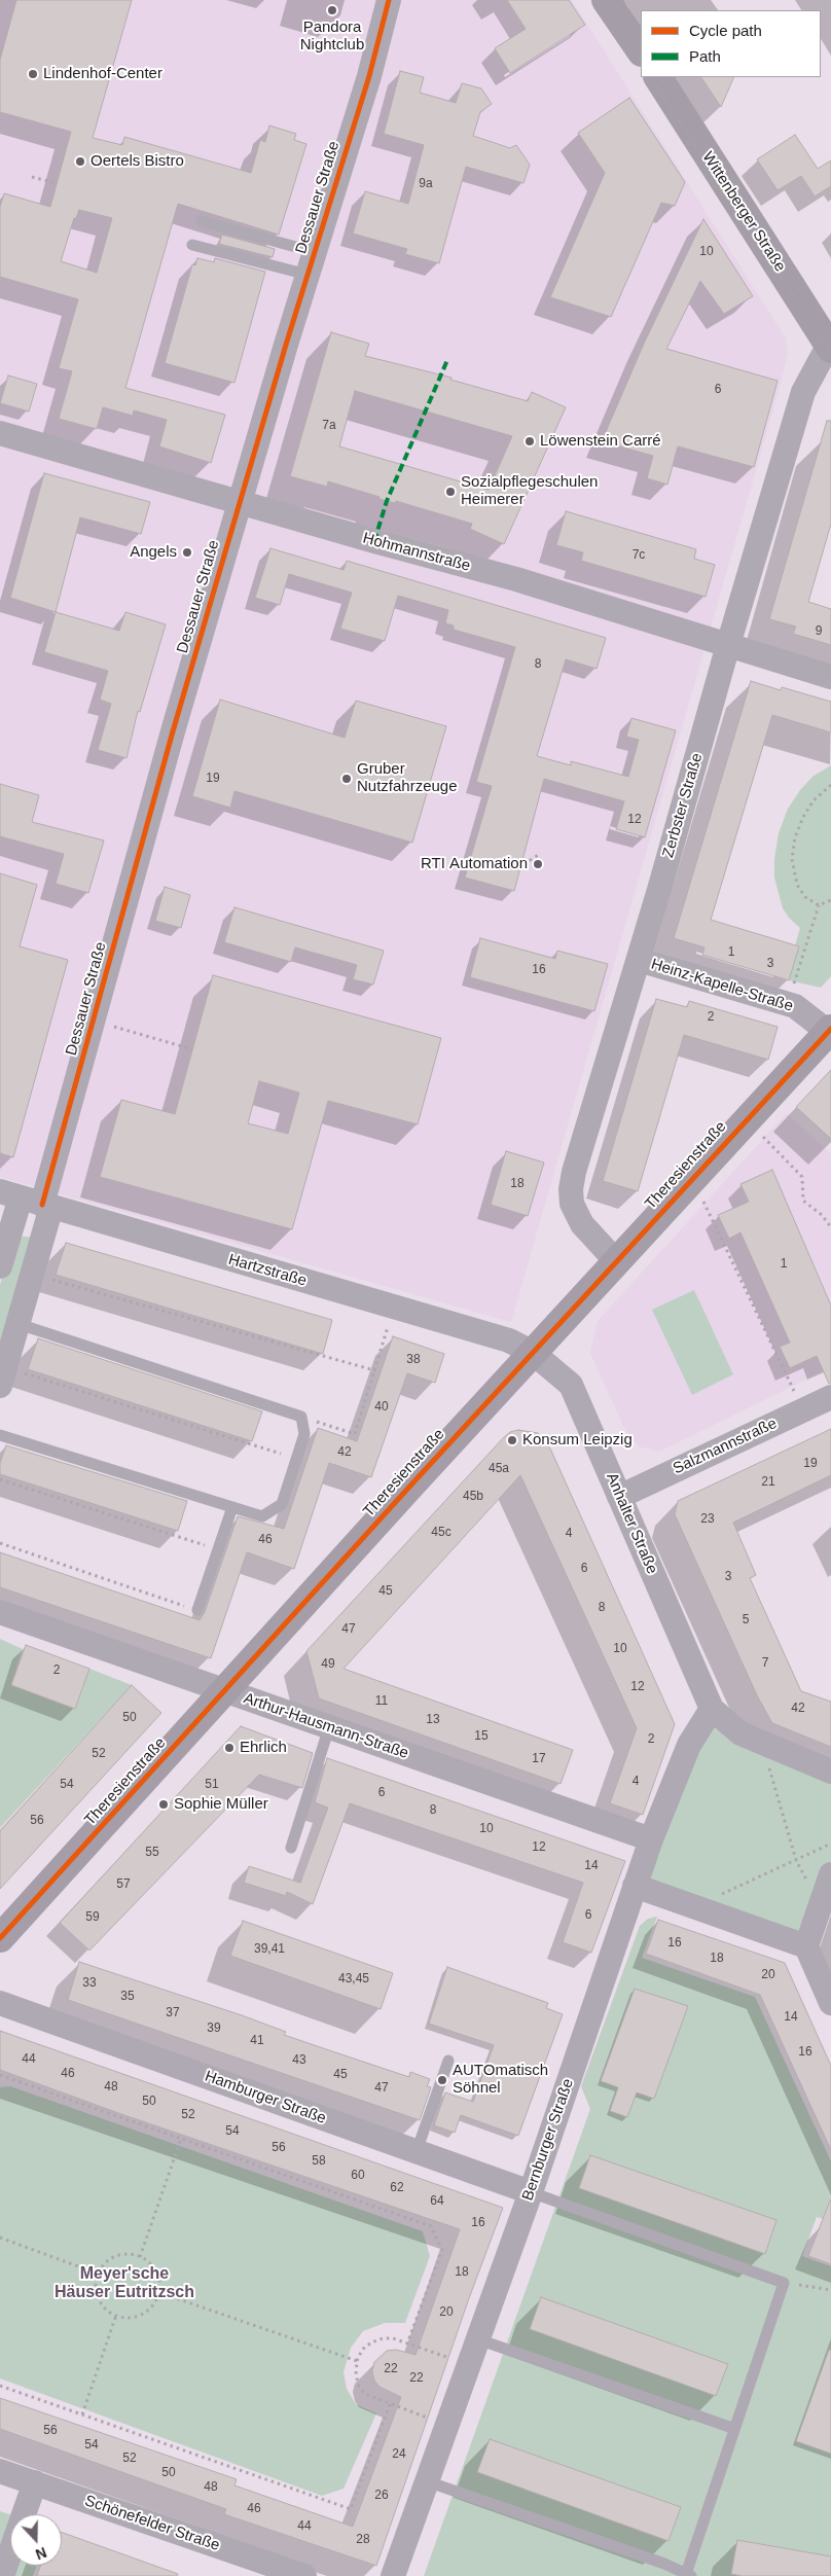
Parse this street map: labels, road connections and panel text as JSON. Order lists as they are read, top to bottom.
{
  "streets": {
    "main road": ["Wittenberger Straße", "Theresienstraße"],
    "street": [
      "Dessauer Straße",
      "Hohmannstraße",
      "Zerbster Straße",
      "Heinz-Kapelle-Straße",
      "Hartzstraße",
      "Salzmannstraße",
      "Anhalter Straße",
      "Arthur-Hausmann-Straße",
      "Hamburger Straße",
      "Bernburger Straße",
      "Schönefelder Straße"
    ]
  },
  "crossings": [
    ["Dessauer Straße", "Hohmannstraße"],
    ["Dessauer Straße", "Hartzstraße"],
    ["Wittenberger Straße", "Zerbster Straße"],
    ["Hohmannstraße", "Zerbster Straße"],
    ["Zerbster Straße", "Heinz-Kapelle-Straße"],
    ["Zerbster Straße", "Theresienstraße"],
    ["Heinz-Kapelle-Straße", "Theresienstraße"],
    ["Theresienstraße", "Hartzstraße"],
    ["Theresienstraße", "Anhalter Straße"],
    ["Theresienstraße", "Arthur-Hausmann-Straße"],
    ["Hartzstraße", "Anhalter Straße"],
    ["Salzmannstraße", "Anhalter Straße"],
    ["Anhalter Straße", "Bernburger Straße"],
    ["Arthur-Hausmann-Straße", "Bernburger Straße"],
    ["Hamburger Straße", "Bernburger Straße"]
  ],
  "districts": ["Meyer'sche Häuser Eutritzsch"],
  "places": [
    "Pandora Nightclub",
    "Lindenhof-Center",
    "Oertels Bistro",
    "Löwenstein Carré",
    "Sozialpflegeschulen Heimerer",
    "Angels",
    "Gruber Nutzfahrzeuge",
    "RTI Automation",
    "Konsum Leipzig",
    "Ehrlich",
    "Sophie Müller",
    "AUTOmatisch Söhnel"
  ],
  "house_numbers": [
    "9a",
    "10",
    "6",
    "7a",
    "7c",
    "9",
    "8",
    "19",
    "12",
    "1",
    "3",
    "16",
    "2",
    "18",
    "1",
    "38",
    "40",
    "42",
    "19",
    "45a",
    "21",
    "45b",
    "23",
    "45c",
    "4",
    "46",
    "6",
    "3",
    "45",
    "8",
    "5",
    "47",
    "10",
    "7",
    "49",
    "2",
    "12",
    "11",
    "42",
    "50",
    "13",
    "15",
    "2",
    "52",
    "17",
    "4",
    "54",
    "51",
    "6",
    "8",
    "56",
    "10",
    "12",
    "55",
    "14",
    "57",
    "6",
    "59",
    "16",
    "39,41",
    "18",
    "20",
    "43,45",
    "33",
    "35",
    "37",
    "14",
    "39",
    "41",
    "16",
    "44",
    "43",
    "46",
    "45",
    "48",
    "47",
    "50",
    "52",
    "54",
    "56",
    "58",
    "60",
    "62",
    "64",
    "16",
    "18",
    "20",
    "22",
    "22",
    "56",
    "54",
    "24",
    "52",
    "50",
    "48",
    "26",
    "46",
    "44",
    "28"
  ],
  "legend": ["Cycle path", "Path"],
  "north": "bottom"
}
